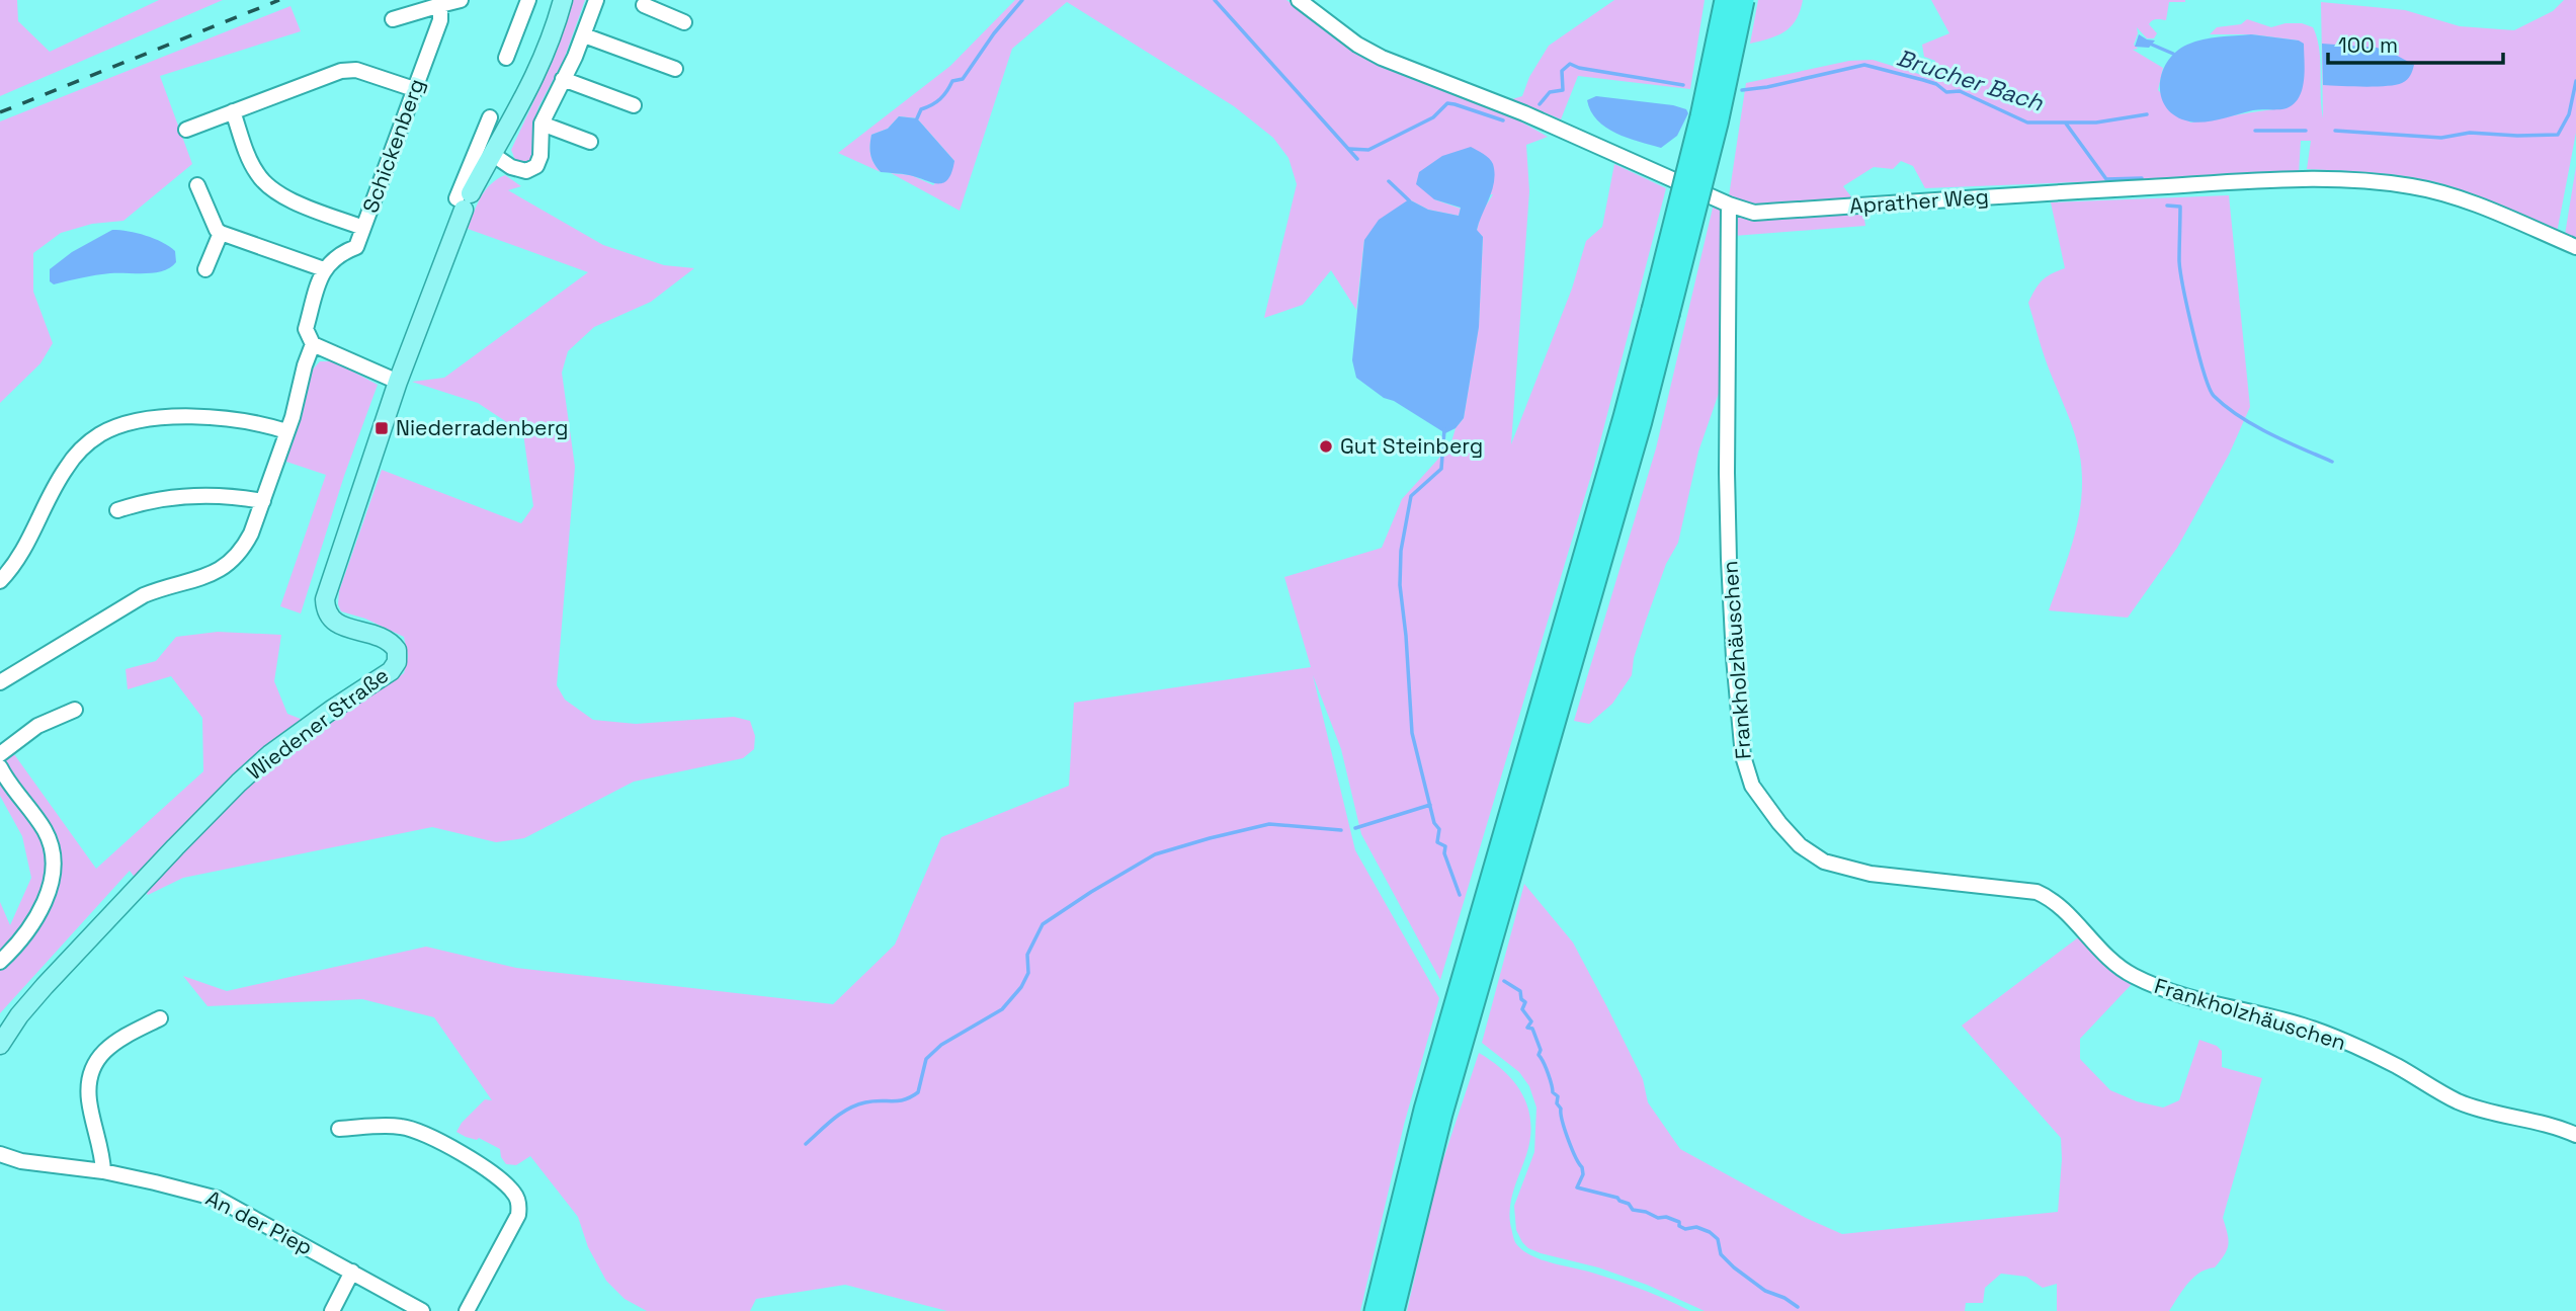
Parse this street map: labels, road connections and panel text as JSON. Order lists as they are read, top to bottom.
{
  "streets": {
    "main road": ["Wiedener Straße"],
    "street": [
      "Schickenberg",
      "Aprather Weg",
      "Frankholzhäuschen",
      "An der Piep"
    ]
  },
  "crossings": [
    ["Aprather Weg", "Frankholzhäuschen"]
  ],
  "water": ["Brucher Bach"],
  "places": {
    "transit": ["Niederradenberg"],
    "other": ["Gut Steinberg"]
  },
  "scale_bar": "100 m"
}
